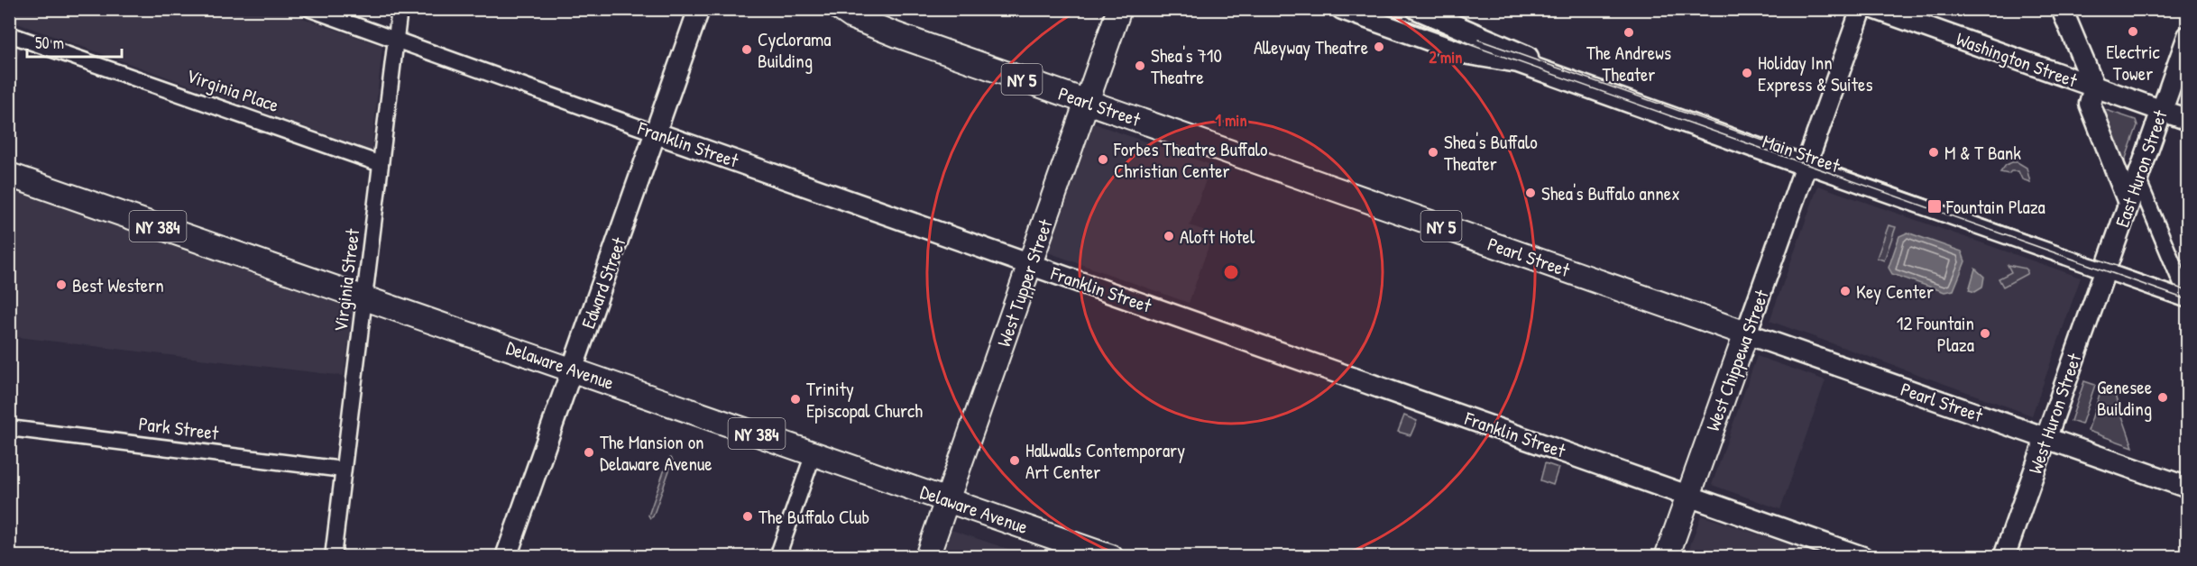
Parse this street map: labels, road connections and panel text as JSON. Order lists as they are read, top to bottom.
{
  "streets": {
    "main road": [
      "NY 5",
      "Pearl Street",
      "NY 384",
      "West Tupper Street",
      "West Chippewa Street",
      "Delaware Avenue"
    ],
    "street": [
      "Washington Street",
      "Virginia Place",
      "Franklin Street",
      "Main Street",
      "East Huron Street",
      "Virginia Street",
      "Edward Street",
      "West Huron Street",
      "Park Street"
    ]
  },
  "crossings": [
    ["Washington Street", "East Huron Street"],
    ["Virginia Place", "Virginia Street"],
    ["Pearl Street", "West Tupper Street"],
    ["Pearl Street", "West Chippewa Street"],
    ["Pearl Street", "West Huron Street"],
    ["Franklin Street", "Virginia Street"],
    ["Franklin Street", "Edward Street"],
    ["Franklin Street", "West Tupper Street"],
    ["Franklin Street", "West Chippewa Street"],
    ["Main Street", "East Huron Street"],
    ["Main Street", "West Chippewa Street"],
    ["Main Street", "West Huron Street"],
    ["East Huron Street", "West Huron Street"],
    ["Virginia Street", "Delaware Avenue"],
    ["Virginia Street", "Park Street"],
    ["Edward Street", "Delaware Avenue"],
    ["West Tupper Street", "Delaware Avenue"]
  ],
  "places": {
    "other": [
      "Electric Tower",
      "The Andrews Theater",
      "Alleyway Theatre",
      "Cyclorama Building",
      "Shea's 710 Theatre",
      "Holiday Inn Express & Suites",
      "Shea's Buffalo Theater",
      "M & T Bank",
      "Forbes Theatre Buffalo Christian Center",
      "Shea's Buffalo annex",
      "Aloft Hotel",
      "Best Western",
      "Key Center",
      "12 Fountain Plaza",
      "Genesee Building",
      "Trinity Episcopal Church",
      "The Mansion on Delaware Avenue",
      "Hallwalls Contemporary Art Center",
      "The Buffalo Club"
    ],
    "transit": ["Fountain Plaza"]
  },
  "scale_bar": "50 m",
  "rings": ["2 min", "1 min"]
}
